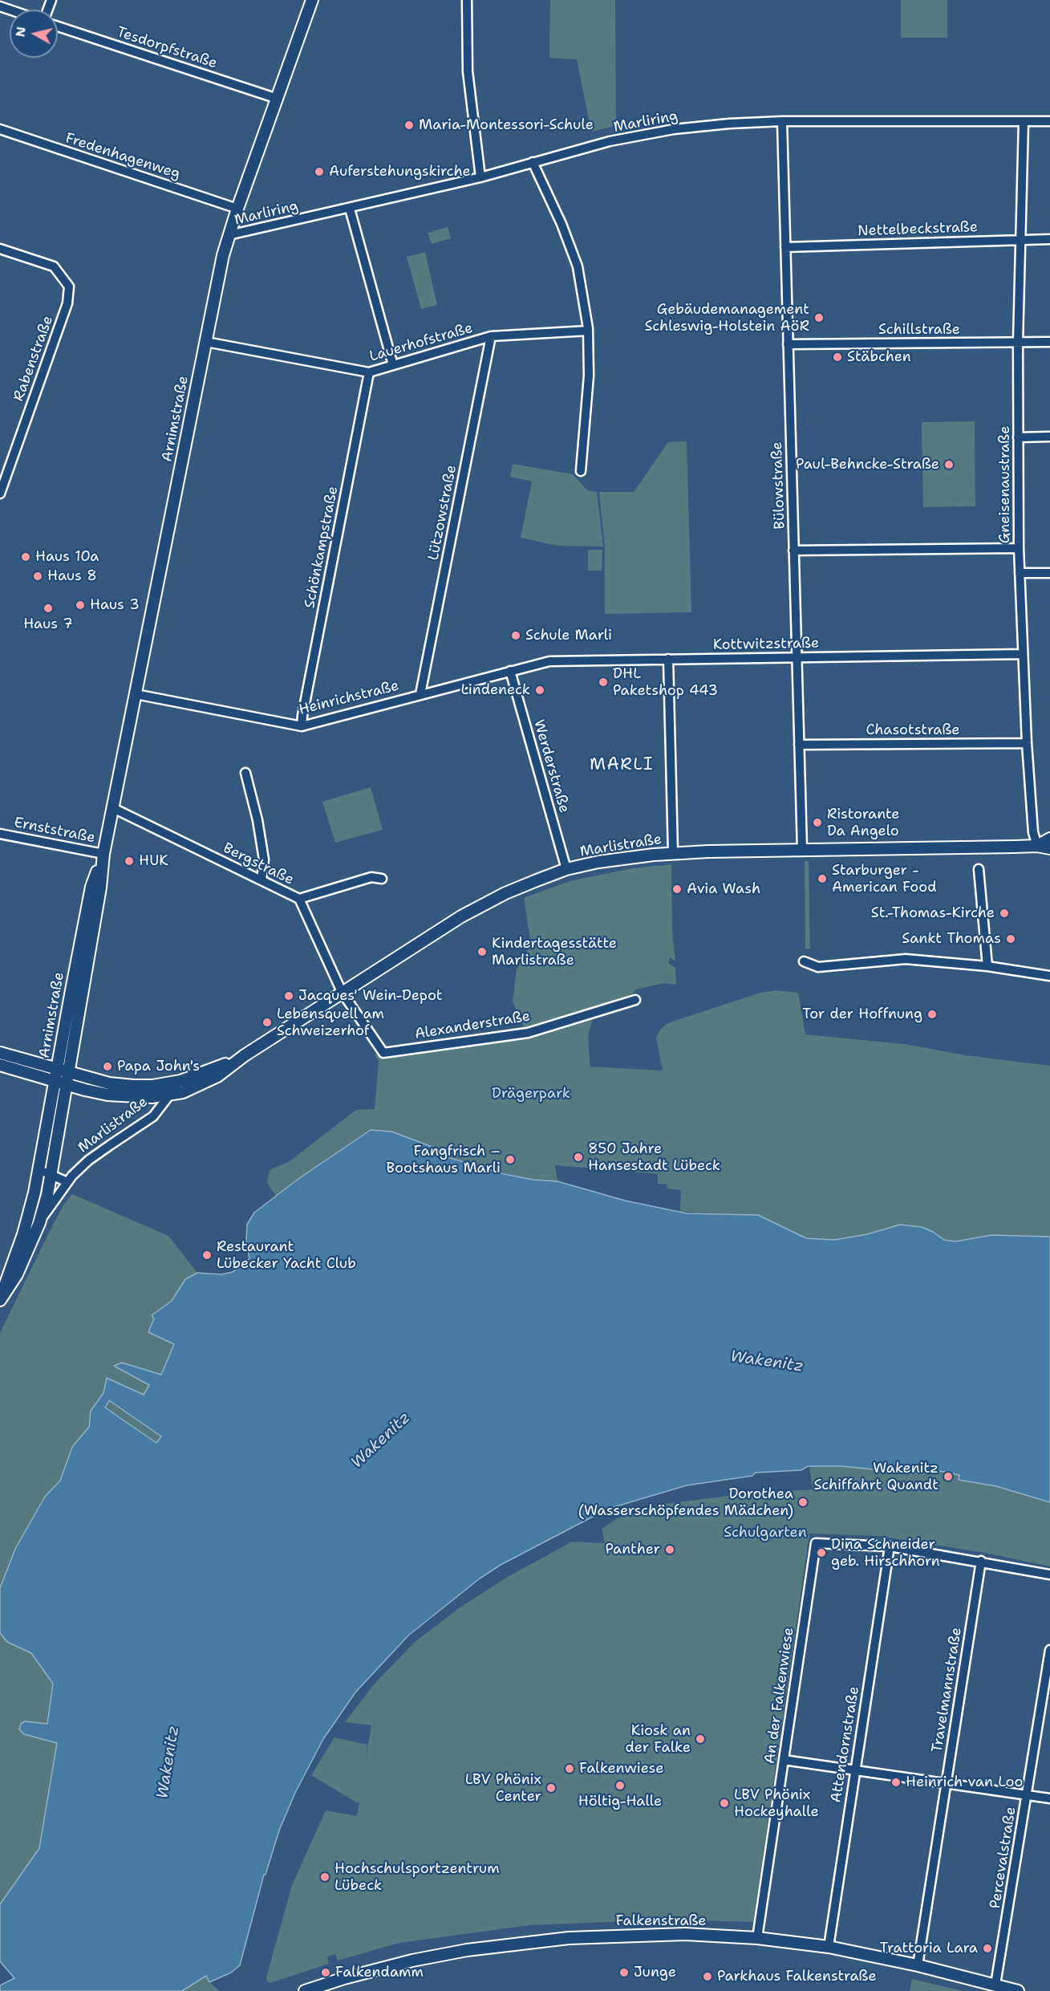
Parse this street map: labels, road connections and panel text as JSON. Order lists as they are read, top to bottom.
{
  "streets": {
    "main road": ["Arnimstraße", "Marlistraße", "Falkenstraße"],
    "street": [
      "Tesdorpfstraße",
      "Marliring",
      "Fredenhagenweg",
      "Nettelbeckstraße",
      "Schillstraße",
      "Lauerhofstraße",
      "Rabenstraße",
      "Gneisenaustraße",
      "Bülowstraße",
      "Lützowstraße",
      "Schönkampstraße",
      "Kottwitzstraße",
      "Heinrichstraße",
      "Chasotstraße",
      "Werderstraße",
      "Ernststraße",
      "Bergstraße",
      "Alexanderstraße",
      "Travelmannstraße",
      "An der Falkenwiese",
      "Attendornstraße",
      "Percevalstraße"
    ]
  },
  "crossings": [
    ["Tesdorpfstraße", "Arnimstraße"],
    ["Marliring", "Arnimstraße"],
    ["Marliring", "Gneisenaustraße"],
    ["Marliring", "Bülowstraße"],
    ["Fredenhagenweg", "Arnimstraße"],
    ["Nettelbeckstraße", "Gneisenaustraße"],
    ["Nettelbeckstraße", "Bülowstraße"],
    ["Schillstraße", "Gneisenaustraße"],
    ["Schillstraße", "Bülowstraße"],
    ["Lauerhofstraße", "Arnimstraße"],
    ["Lauerhofstraße", "Lützowstraße"],
    ["Lauerhofstraße", "Schönkampstraße"],
    ["Arnimstraße", "Heinrichstraße"],
    ["Arnimstraße", "Ernststraße"],
    ["Arnimstraße", "Marlistraße"],
    ["Arnimstraße", "Bergstraße"],
    ["Gneisenaustraße", "Kottwitzstraße"],
    ["Gneisenaustraße", "Chasotstraße"],
    ["Gneisenaustraße", "Marlistraße"],
    ["Bülowstraße", "Kottwitzstraße"],
    ["Bülowstraße", "Chasotstraße"],
    ["Bülowstraße", "Marlistraße"],
    ["Lützowstraße", "Heinrichstraße"],
    ["Schönkampstraße", "Heinrichstraße"],
    ["Kottwitzstraße", "Heinrichstraße"],
    ["Kottwitzstraße", "Werderstraße"],
    ["Heinrichstraße", "Werderstraße"],
    ["Werderstraße", "Marlistraße"],
    ["Marlistraße", "Bergstraße"],
    ["Marlistraße", "Alexanderstraße"],
    ["Bergstraße", "Alexanderstraße"],
    ["Travelmannstraße", "Falkenstraße"],
    ["An der Falkenwiese", "Attendornstraße"],
    ["An der Falkenwiese", "Falkenstraße"],
    ["Attendornstraße", "Falkenstraße"],
    ["Percevalstraße", "Falkenstraße"]
  ],
  "districts": ["MARLI"],
  "water": ["Wakenitz"],
  "parks": ["Drägerpark", "Schulgarten"],
  "places": [
    "Maria-Montessori-Schule",
    "Auferstehungskirche",
    "Gebäudemanagement Schleswig-Holstein AöR",
    "Stäbchen",
    "Paul-Behncke-Straße",
    "Haus 10a",
    "Haus 8",
    "Haus 3",
    "Haus 7",
    "Schule Marli",
    "DHL Paketshop 443",
    "Lindeneck",
    "Ristorante Da Angelo",
    "HUK",
    "Starburger - American Food",
    "Avia Wash",
    "St.-Thomas-Kirche",
    "Sankt Thomas",
    "Kindertagesstätte Marlistraße",
    "Jacques' Wein-Depot",
    "Tor der Hoffnung",
    "Lebensquell am Schweizerhof",
    "Papa John's",
    "850 Jahre Hansestadt Lübeck",
    "Fangfrisch – Bootshaus Marli",
    "Restaurant Lübecker Yacht Club",
    "Wakenitz Schiffahrt Quandt",
    "Dorothea (Wasserschöpfendes Mädchen)",
    "Panther",
    "Dina Schneider geb. Hirschhorn",
    "Kiosk an der Falke",
    "Falkenwiese",
    "Heinrich van Loo",
    "Höltig-Halle",
    "LBV Phönix Center",
    "LBV Phönix Hockeyhalle",
    "Hochschulsportzentrum Lübeck",
    "Trattoria Lara",
    "Falkendamm",
    "Junge",
    "Parkhaus Falkenstraße"
  ],
  "north": "left"
}
